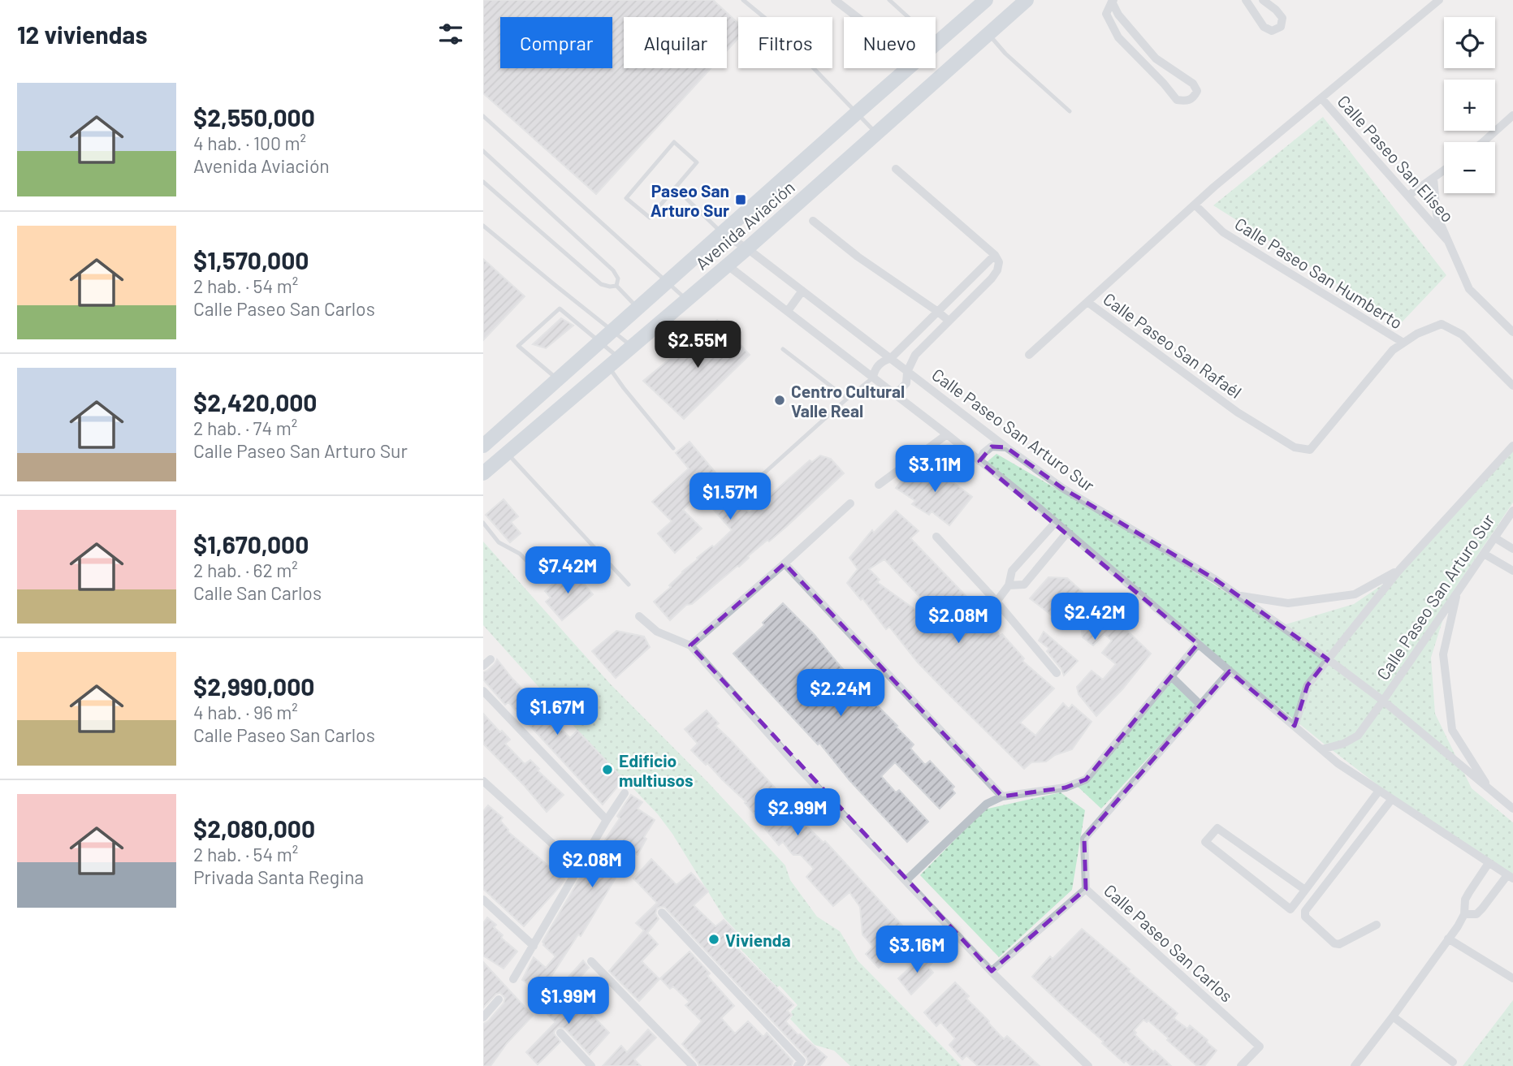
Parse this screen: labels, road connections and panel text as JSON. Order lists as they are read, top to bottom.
{
  "streets": {
    "main road": ["Avenida Aviación"],
    "street": [
      "Calle Paseo San Elíseo",
      "Calle Paseo San Humberto",
      "Calle Paseo San Rafaél",
      "Calle Paseo San Arturo Sur",
      "Calle Paseo San Carlos"
    ]
  },
  "crossings": [
    ["Calle Paseo San Elíseo", "Calle Paseo San Rafaél"],
    ["Avenida Aviación", "Calle Paseo San Arturo Sur"],
    ["Calle Paseo San Humberto", "Calle Paseo San Rafaél"]
  ],
  "places": {
    "transit": ["Paseo San Arturo Sur"],
    "other": ["Centro Cultural Valle Real", "Edificio multiusos", "Vivienda"]
  },
  "page": {
    "heading": "12 viviendas",
    "map_buttons": ["+", "−"],
    "chip": [
      "Comprar",
      "Alquilar",
      "Filtros",
      "Nuevo"
    ],
    "list": [
      {
        "name": "$2,550,000",
        "note": "4 hab. · 100 m² · Avenida Aviación"
      },
      {
        "name": "$1,570,000",
        "note": "2 hab. · 54 m² · Calle Paseo San Carlos"
      },
      {
        "name": "$2,420,000",
        "note": "2 hab. · 74 m² · Calle Paseo San Arturo Sur"
      },
      {
        "name": "$1,670,000",
        "note": "2 hab. · 62 m² · Calle San Carlos"
      },
      {
        "name": "$2,990,000",
        "note": "4 hab. · 96 m² · Calle Paseo San Carlos"
      },
      {
        "name": "$2,080,000",
        "note": "2 hab. · 54 m² · Privada Santa Regina"
      }
    ],
    "price": [
      "$2.55M",
      "$3.11M",
      "$1.57M",
      "$7.42M",
      "$2.42M",
      "$2.08M",
      "$2.24M",
      "$1.67M",
      "$2.99M",
      "$2.08M",
      "$3.16M",
      "$1.99M"
    ]
  }
}
